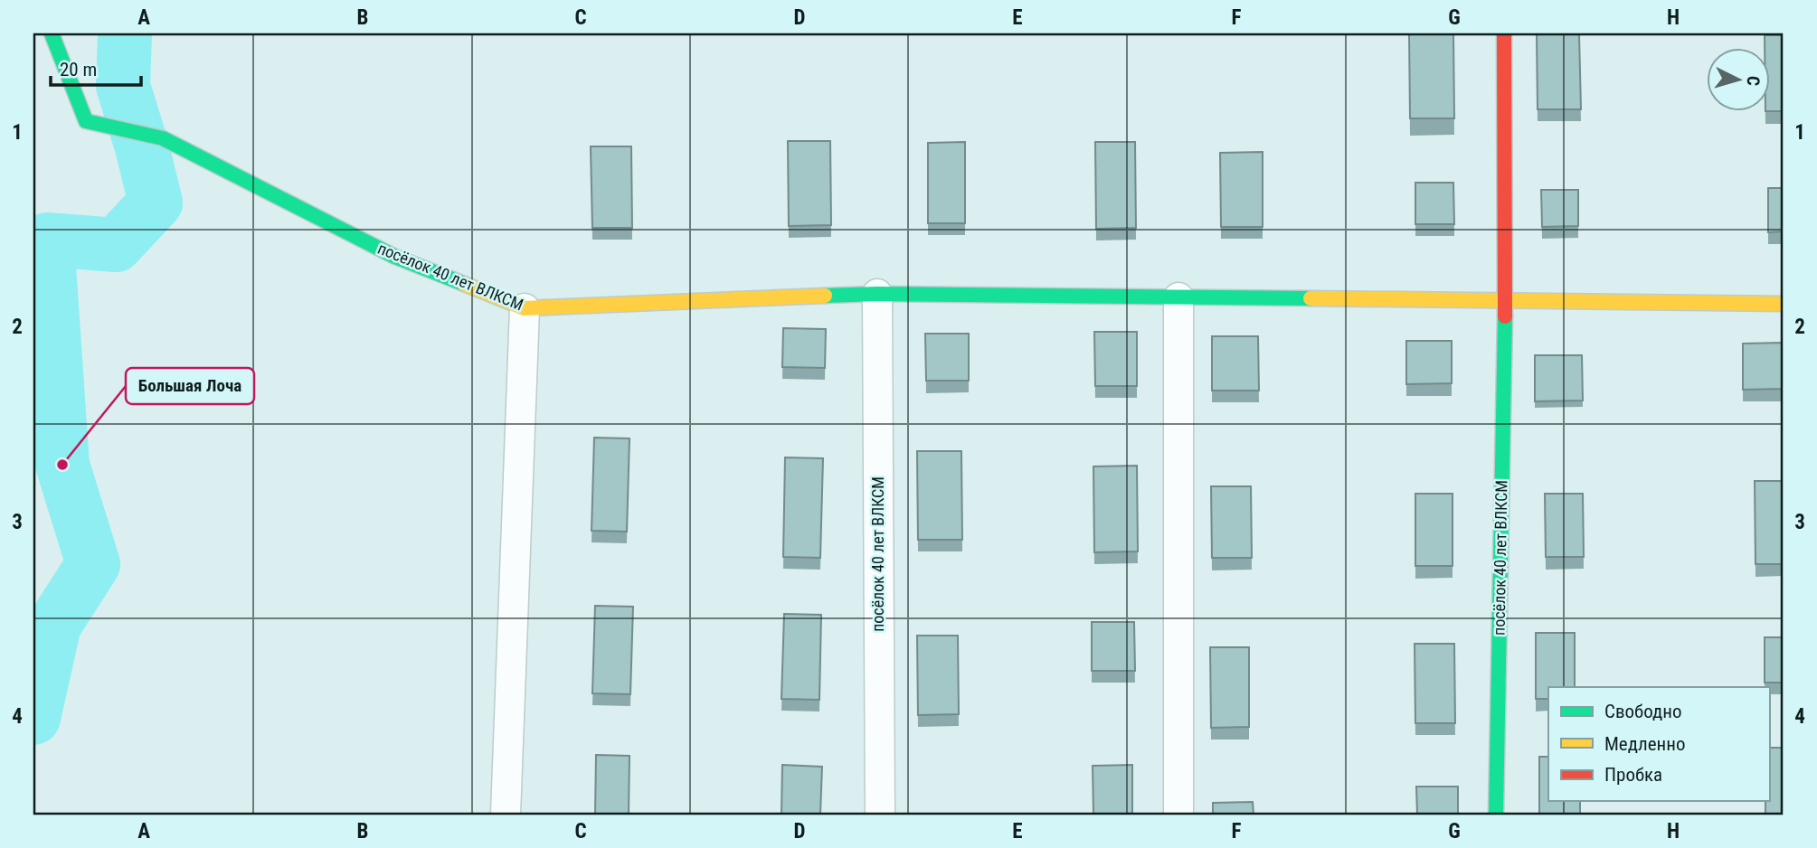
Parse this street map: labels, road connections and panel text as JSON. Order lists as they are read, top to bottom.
{
  "streets": {
    "street": ["посёлок 40 лет ВЛКСМ"]
  },
  "places": ["Большая Лоча"],
  "legend": ["Свободно", "Медленно", "Пробка"],
  "scale_bar": "20 m",
  "north": "right",
  "grid": {
    "columns": [
      "A",
      "B",
      "C",
      "D",
      "E",
      "F",
      "G",
      "H"
    ],
    "rows": [
      "1",
      "2",
      "3",
      "4"
    ]
  }
}
